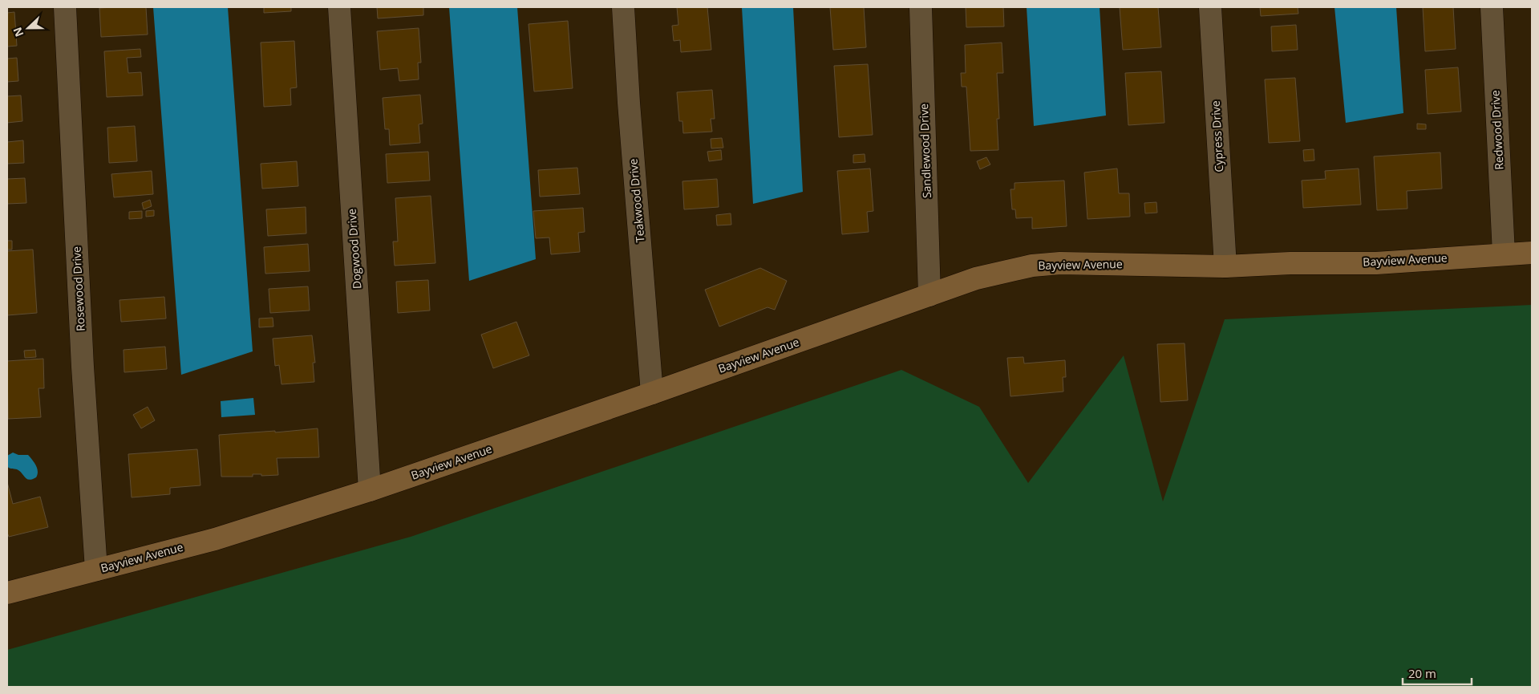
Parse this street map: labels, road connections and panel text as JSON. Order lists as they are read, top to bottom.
{
  "streets": {
    "main road": ["Bayview Avenue"],
    "street": [
      "Redwood Drive",
      "Cypress Drive",
      "Sandlewood Drive",
      "Teakwood Drive",
      "Dogwood Drive",
      "Rosewood Drive"
    ]
  },
  "crossings": [
    ["Redwood Drive", "Bayview Avenue"],
    ["Cypress Drive", "Bayview Avenue"],
    ["Sandlewood Drive", "Bayview Avenue"],
    ["Teakwood Drive", "Bayview Avenue"],
    ["Dogwood Drive", "Bayview Avenue"],
    ["Bayview Avenue", "Rosewood Drive"]
  ],
  "scale_bar": "20 m",
  "north": "left"
}
